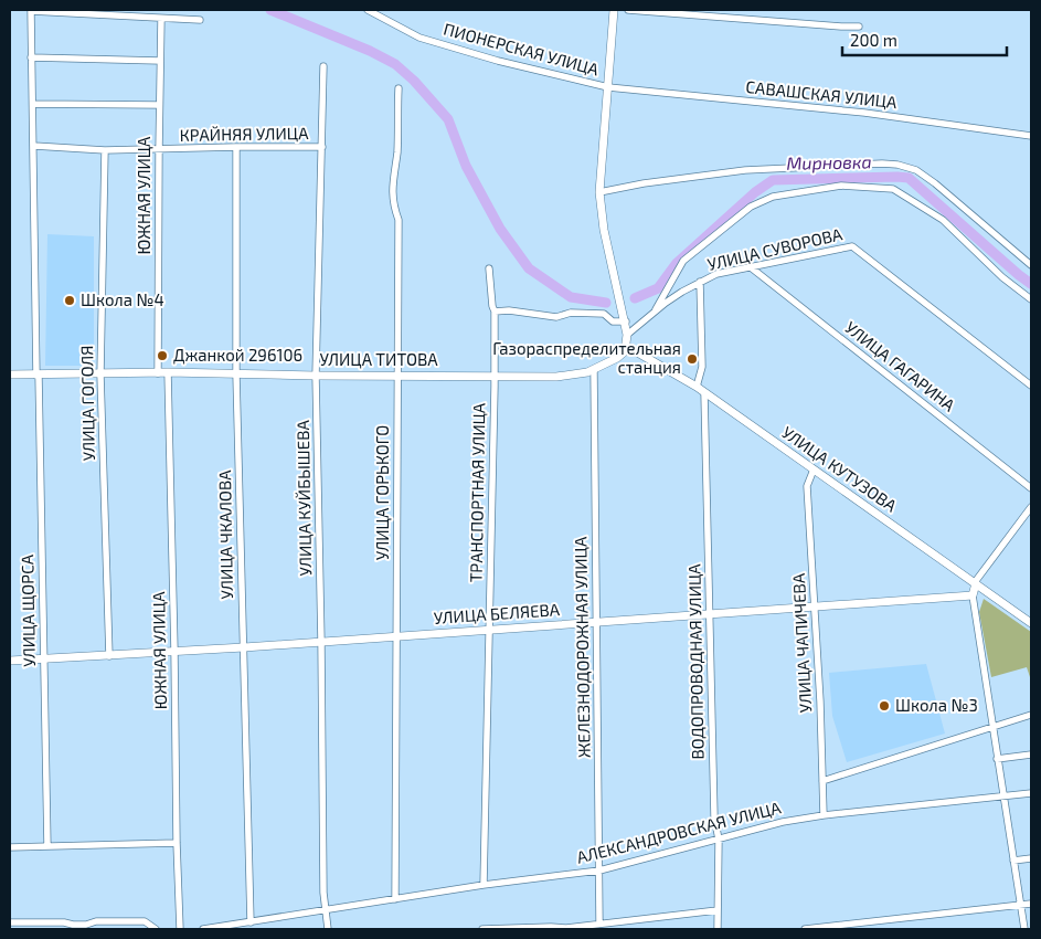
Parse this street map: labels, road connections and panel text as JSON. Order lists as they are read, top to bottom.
{
  "streets": {
    "main road": ["УЛИЦА ТИТОВА", "УЛИЦА КУТУЗОВА", "УЛИЦА БЕЛЯЕВА"],
    "street": [
      "ПИОНЕРСКАЯ УЛИЦА",
      "САВАШСКАЯ УЛИЦА",
      "КРАЙНЯЯ УЛИЦА",
      "ЮЖНАЯ УЛИЦА",
      "УЛИЦА СУВОРОВА",
      "УЛИЦА ГАГАРИНА",
      "УЛИЦА ГОГОЛЯ",
      "УЛИЦА ГОРЬКОГО",
      "ТРАНСПОРТНАЯ УЛИЦА",
      "УЛИЦА КУЙБЫШЕВА",
      "УЛИЦА ЧКАЛОВА",
      "УЛИЦА ЩОРСА",
      "УЛИЦА ЧАПИЧЕВА",
      "ЖЕЛЕЗНОДОРОЖНАЯ УЛИЦА",
      "ВОДОПРОВОДНАЯ УЛИЦА",
      "АЛЕКСАНДРОВСКАЯ УЛИЦА"
    ]
  },
  "crossings": [
    ["ПИОНЕРСКАЯ УЛИЦА", "САВАШСКАЯ УЛИЦА"],
    ["КРАЙНЯЯ УЛИЦА", "ЮЖНАЯ УЛИЦА"],
    ["КРАЙНЯЯ УЛИЦА", "УЛИЦА ГОГОЛЯ"],
    ["КРАЙНЯЯ УЛИЦА", "УЛИЦА КУЙБЫШЕВА"],
    ["КРАЙНЯЯ УЛИЦА", "УЛИЦА ЧКАЛОВА"],
    ["КРАЙНЯЯ УЛИЦА", "УЛИЦА ЩОРСА"],
    ["ЮЖНАЯ УЛИЦА", "УЛИЦА ТИТОВА"],
    ["ЮЖНАЯ УЛИЦА", "УЛИЦА ЩОРСА"],
    ["ЮЖНАЯ УЛИЦА", "УЛИЦА БЕЛЯЕВА"],
    ["УЛИЦА СУВОРОВА", "УЛИЦА ГАГАРИНА"],
    ["УЛИЦА ТИТОВА", "УЛИЦА ГОГОЛЯ"],
    ["УЛИЦА ТИТОВА", "УЛИЦА КУТУЗОВА"],
    ["УЛИЦА ТИТОВА", "УЛИЦА ГОРЬКОГО"],
    ["УЛИЦА ТИТОВА", "ТРАНСПОРТНАЯ УЛИЦА"],
    ["УЛИЦА ТИТОВА", "УЛИЦА КУЙБЫШЕВА"],
    ["УЛИЦА ТИТОВА", "УЛИЦА ЧКАЛОВА"],
    ["УЛИЦА ТИТОВА", "УЛИЦА ЩОРСА"],
    ["УЛИЦА ТИТОВА", "ЖЕЛЕЗНОДОРОЖНАЯ УЛИЦА"],
    ["УЛИЦА ГОГОЛЯ", "УЛИЦА БЕЛЯЕВА"],
    ["УЛИЦА КУТУЗОВА", "УЛИЦА ЧАПИЧЕВА"],
    ["УЛИЦА КУТУЗОВА", "ВОДОПРОВОДНАЯ УЛИЦА"],
    ["УЛИЦА ГОРЬКОГО", "УЛИЦА БЕЛЯЕВА"],
    ["УЛИЦА ГОРЬКОГО", "АЛЕКСАНДРОВСКАЯ УЛИЦА"],
    ["ТРАНСПОРТНАЯ УЛИЦА", "УЛИЦА БЕЛЯЕВА"],
    ["ТРАНСПОРТНАЯ УЛИЦА", "АЛЕКСАНДРОВСКАЯ УЛИЦА"],
    ["УЛИЦА КУЙБЫШЕВА", "УЛИЦА БЕЛЯЕВА"],
    ["УЛИЦА КУЙБЫШЕВА", "АЛЕКСАНДРОВСКАЯ УЛИЦА"],
    ["УЛИЦА ЧКАЛОВА", "УЛИЦА БЕЛЯЕВА"],
    ["УЛИЦА ЧКАЛОВА", "АЛЕКСАНДРОВСКАЯ УЛИЦА"],
    ["УЛИЦА ЩОРСА", "УЛИЦА БЕЛЯЕВА"],
    ["УЛИЦА БЕЛЯЕВА", "УЛИЦА ЧАПИЧЕВА"],
    ["УЛИЦА БЕЛЯЕВА", "ЖЕЛЕЗНОДОРОЖНАЯ УЛИЦА"],
    ["УЛИЦА БЕЛЯЕВА", "ВОДОПРОВОДНАЯ УЛИЦА"],
    ["УЛИЦА ЧАПИЧЕВА", "АЛЕКСАНДРОВСКАЯ УЛИЦА"],
    ["ЖЕЛЕЗНОДОРОЖНАЯ УЛИЦА", "АЛЕКСАНДРОВСКАЯ УЛИЦА"],
    ["ВОДОПРОВОДНАЯ УЛИЦА", "АЛЕКСАНДРОВСКАЯ УЛИЦА"]
  ],
  "water": ["Мирновка"],
  "places": [
    "Школа №4",
    "Джанкой 296106",
    "Газораспределительная станция",
    "Школа №3"
  ],
  "scale_bar": "200 m"
}
